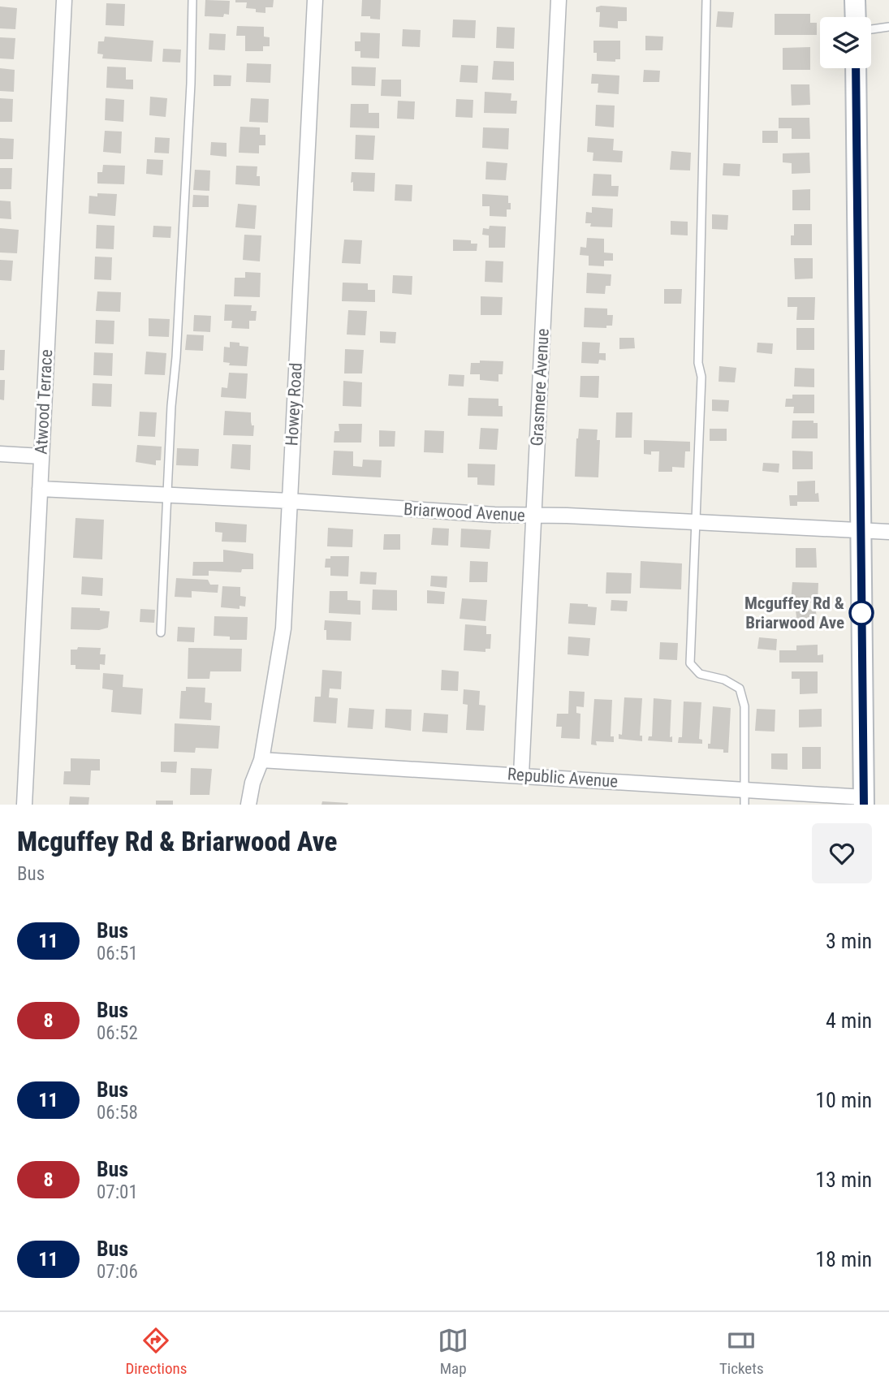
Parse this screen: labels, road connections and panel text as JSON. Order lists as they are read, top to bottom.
{
  "streets": {
    "street": [
      "Grasmere Avenue",
      "Atwood Terrace",
      "Howey Road",
      "Briarwood Avenue",
      "Republic Avenue"
    ]
  },
  "crossings": [
    ["Grasmere Avenue", "Briarwood Avenue"],
    ["Grasmere Avenue", "Republic Avenue"],
    ["Atwood Terrace", "Briarwood Avenue"],
    ["Howey Road", "Briarwood Avenue"],
    ["Howey Road", "Republic Avenue"]
  ],
  "places": ["Mcguffey Rd & Briarwood Ave"],
  "lines": ["bus line 11"],
  "page": {
    "heading": ["Mcguffey Rd & Briarwood Ave", "Bus"],
    "list": [
      {
        "mark": "11",
        "name": "Bus",
        "note": "06:51",
        "value": "3 min"
      },
      {
        "mark": "8",
        "name": "Bus",
        "note": "06:52",
        "value": "4 min"
      },
      {
        "mark": "11",
        "name": "Bus",
        "note": "06:58",
        "value": "10 min"
      },
      {
        "mark": "8",
        "name": "Bus",
        "note": "07:01",
        "value": "13 min"
      },
      {
        "mark": "11",
        "name": "Bus",
        "note": "07:06",
        "value": "18 min"
      }
    ],
    "tabs": ["Directions", "Map", "Tickets"]
  }
}
